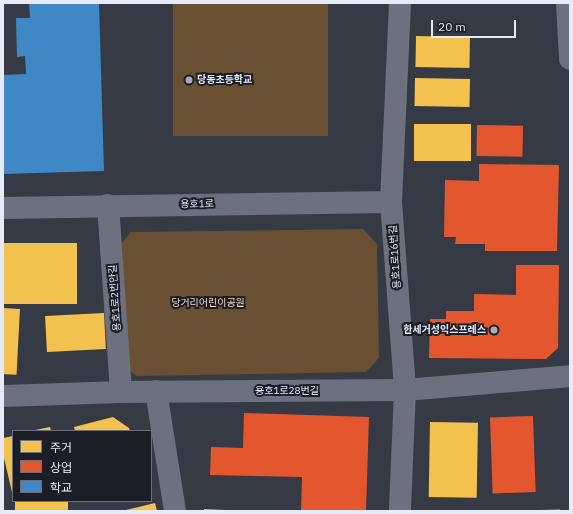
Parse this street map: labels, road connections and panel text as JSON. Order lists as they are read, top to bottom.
{
  "streets": {
    "street": [
      "용호1로",
      "용호1로16번길",
      "용호1로2번안길",
      "용호1로28번길"
    ]
  },
  "crossings": [
    ["용호1로", "용호1로16번길"],
    ["용호1로", "용호1로2번안길"],
    ["용호1로16번길", "용호1로28번길"],
    ["용호1로2번안길", "용호1로28번길"]
  ],
  "parks": ["당거리어린이공원"],
  "places": ["당동초등학교", "한세거성익스프레스"],
  "legend": ["주거", "상업", "학교"],
  "scale_bar": "20 m"
}
